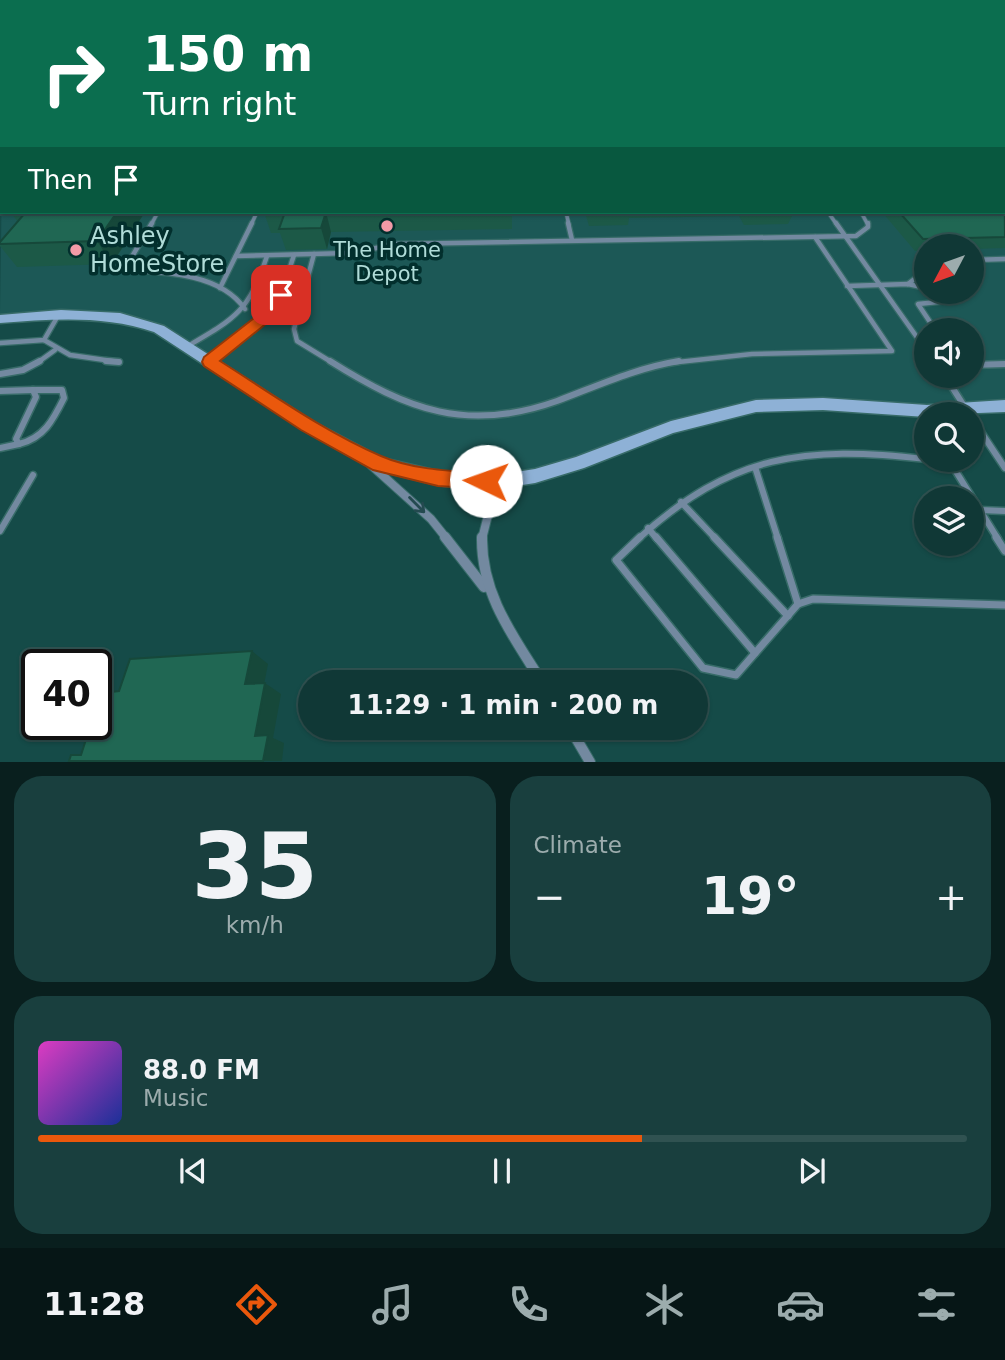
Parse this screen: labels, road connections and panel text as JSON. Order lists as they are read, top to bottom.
{
  "places": ["The Home Depot", "Ashley HomeStore"],
  "north": "bottom left",
  "page": {
    "turn": ["150 m", "Turn right"],
    "then": "Then",
    "limit": "40",
    "trip": "11:29 · 1 min · 200 m",
    "tile": [
      ["35", "km/h"],
      "Climate"
    ],
    "heat": ["−", "19°", "+"],
    "song": ["88.0 FM", "Music"],
    "tabs": "11:28"
  }
}
